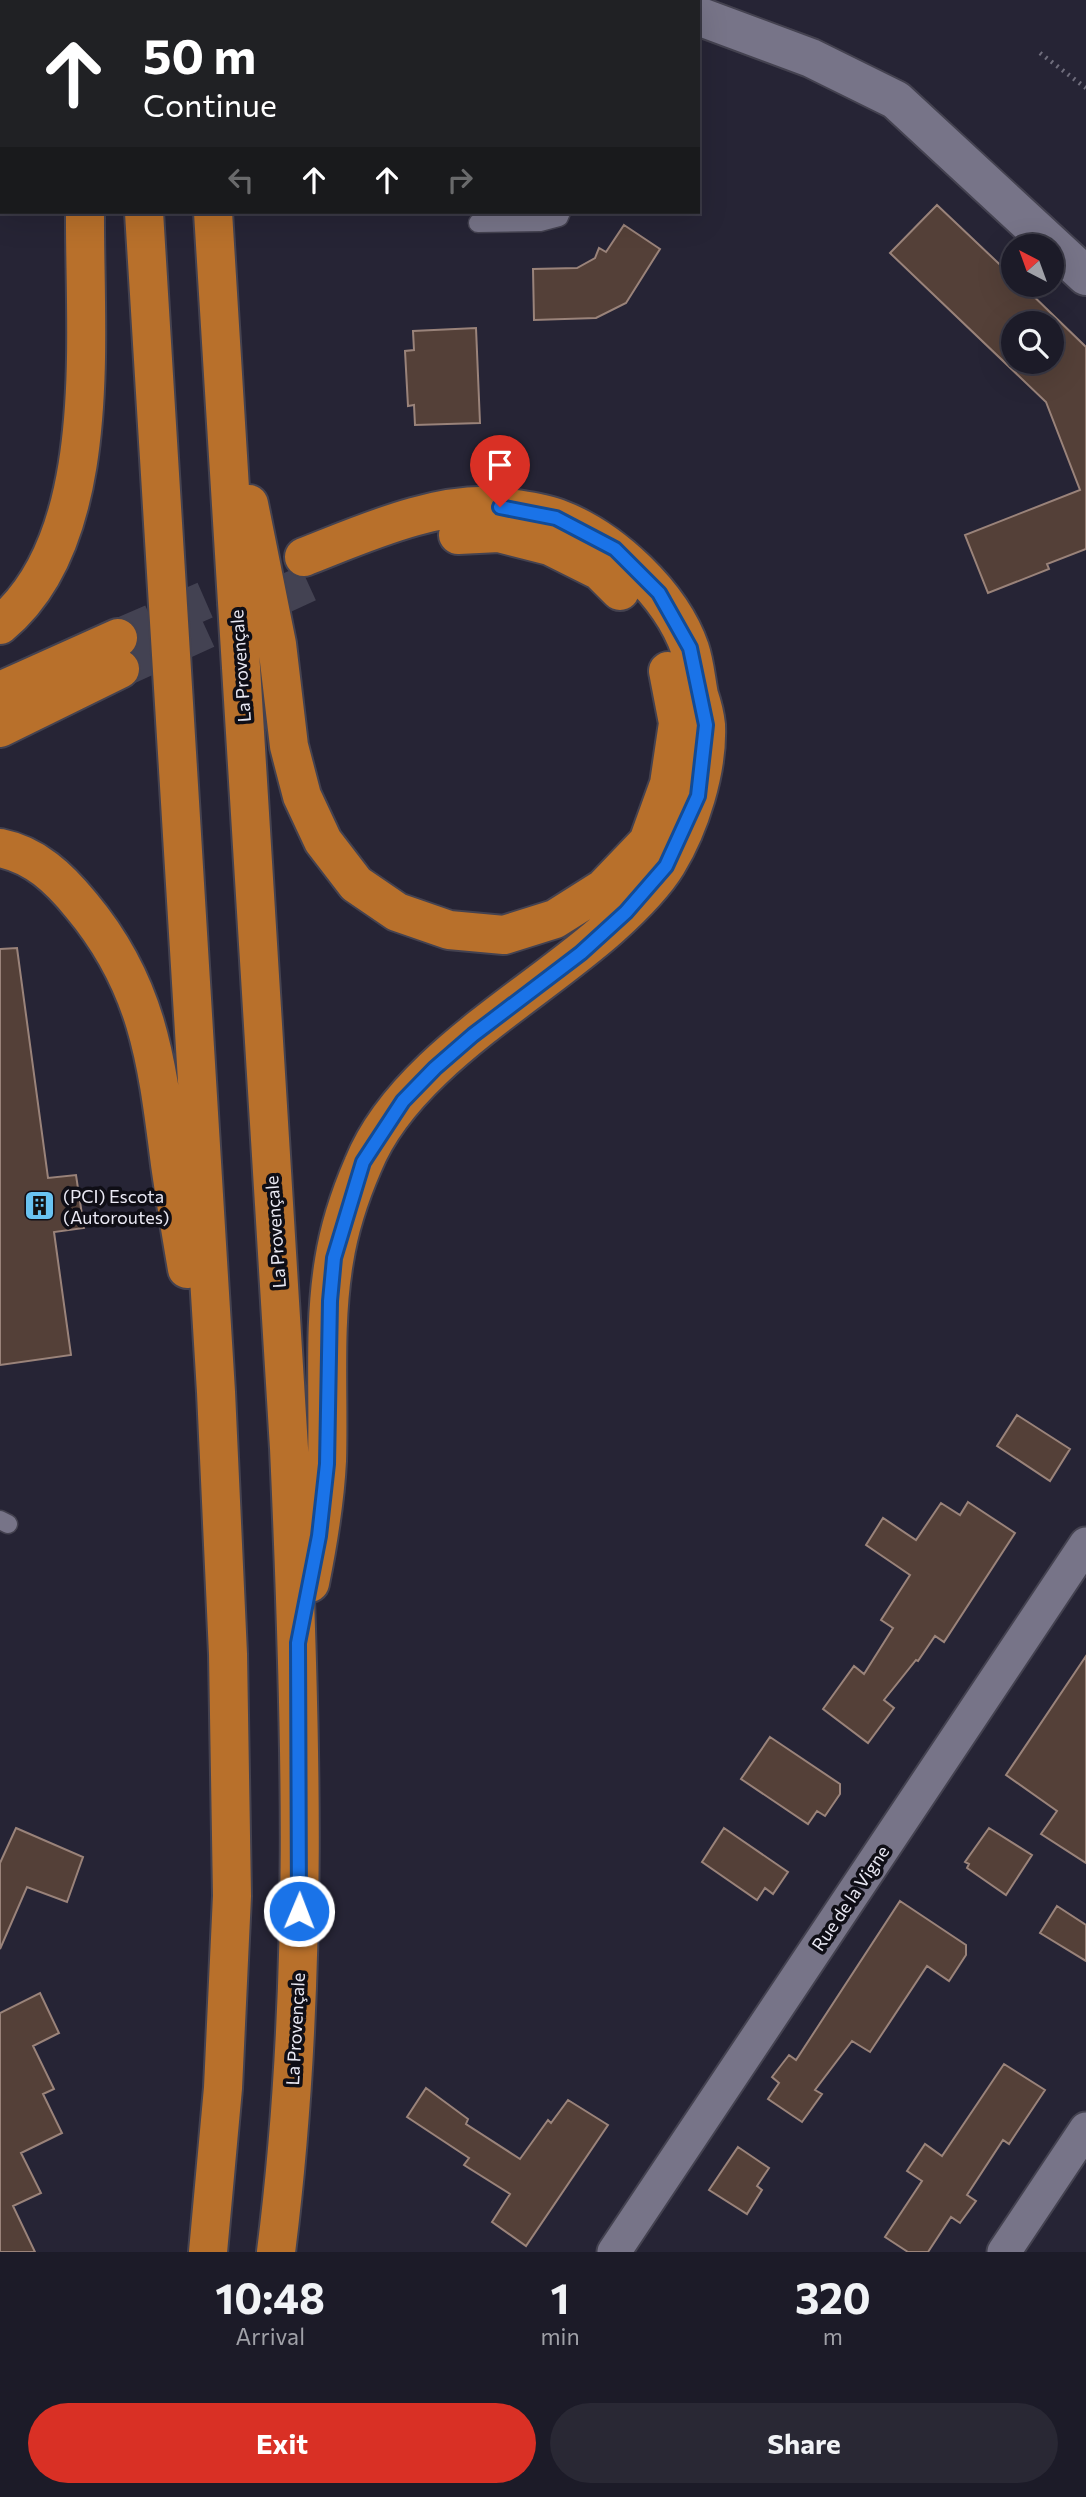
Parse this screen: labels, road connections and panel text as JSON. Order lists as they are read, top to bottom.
{
  "streets": {
    "highway": ["La Provençale"],
    "street": ["Rue de la Vigne"]
  },
  "places": {
    "building": ["(PCI) Escota (Autoroutes)"]
  },
  "north": "top left",
  "page": {
    "turn": ["50 m", "Continue"],
    "eta": [
      "10:48",
      "Arrival",
      "1",
      "min",
      "320",
      "m"
    ],
    "buttons": ["Exit", "Share"]
  }
}
